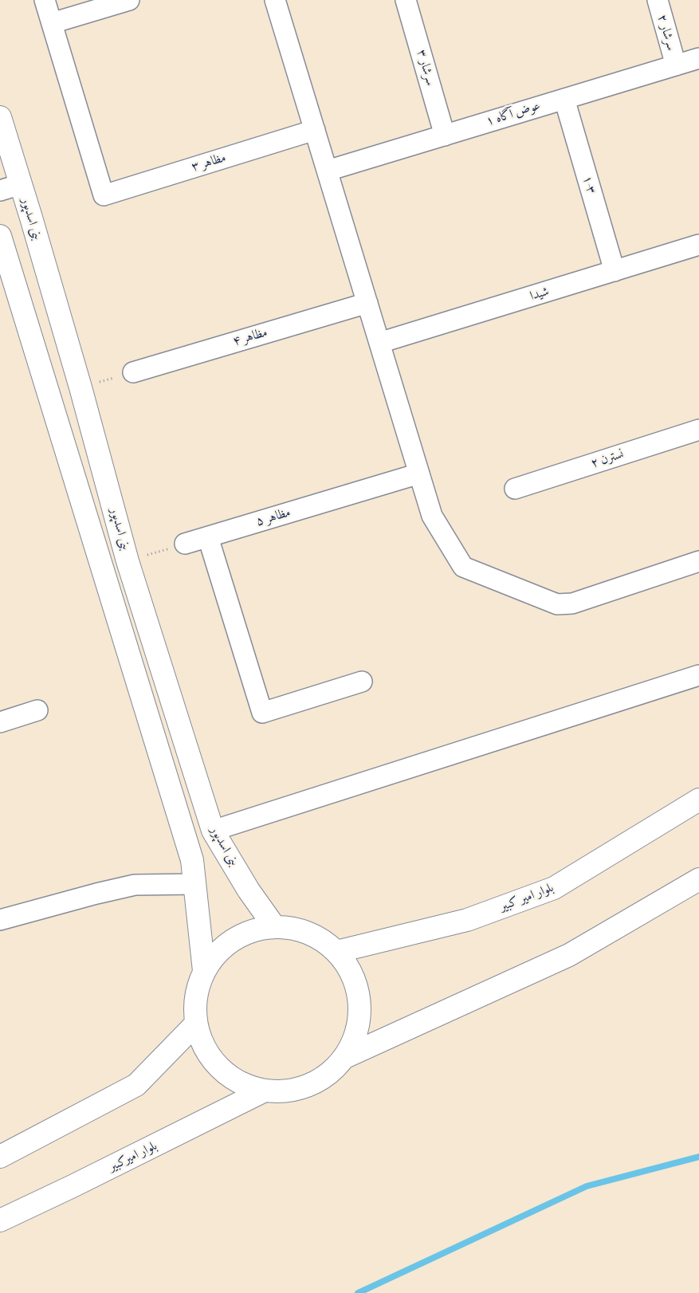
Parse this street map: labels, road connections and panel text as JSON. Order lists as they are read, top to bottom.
{
  "streets": {
    "main road": ["بنی اسدپور", "بلوار امیر کبیر", "بلوار امیرکبیر"],
    "street": [
      "سرشار ۲",
      "سرشار ۳",
      "عوض آگاه ۱",
      "مظاهر ۳",
      "۱-۳",
      "شیدا",
      "مظاهر ۴",
      "نسترن ۲",
      "مظاهر ۵"
    ]
  },
  "crossings": [
    ["سرشار ۲", "عوض آگاه ۱"],
    ["سرشار ۳", "عوض آگاه ۱"],
    ["عوض آگاه ۱", "۱-۳"],
    ["۱-۳", "شیدا"]
  ]
}
